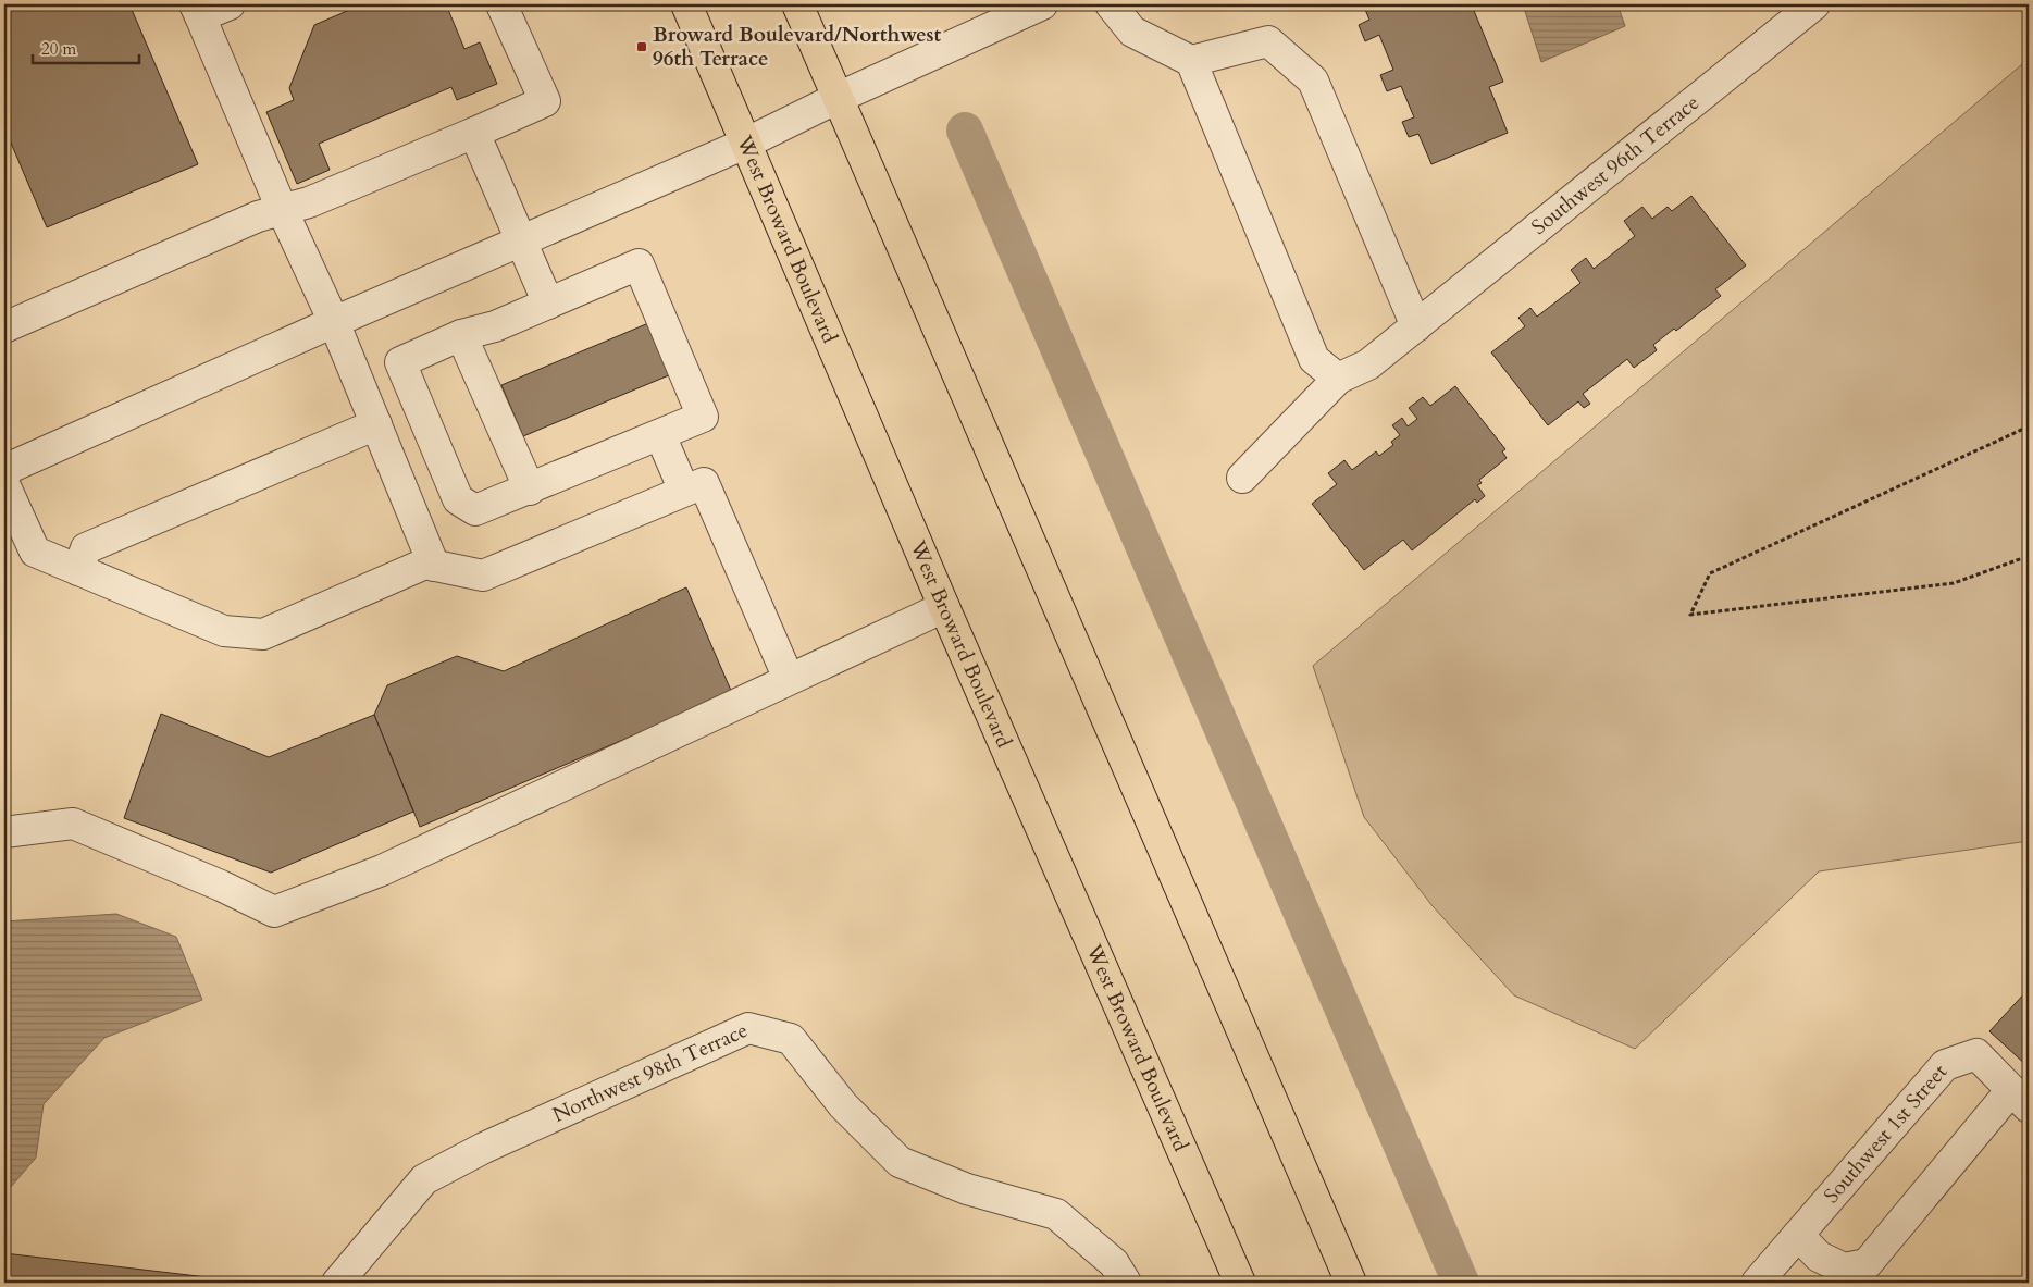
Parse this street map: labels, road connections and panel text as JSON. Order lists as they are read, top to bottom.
{
  "streets": {
    "main road": ["West Broward Boulevard"],
    "street": ["Southwest 96th Terrace", "Northwest 98th Terrace", "Southwest 1st Street"]
  },
  "places": {
    "transit": ["Broward Boulevard/Northwest 96th Terrace"]
  },
  "scale_bar": "20 m"
}
